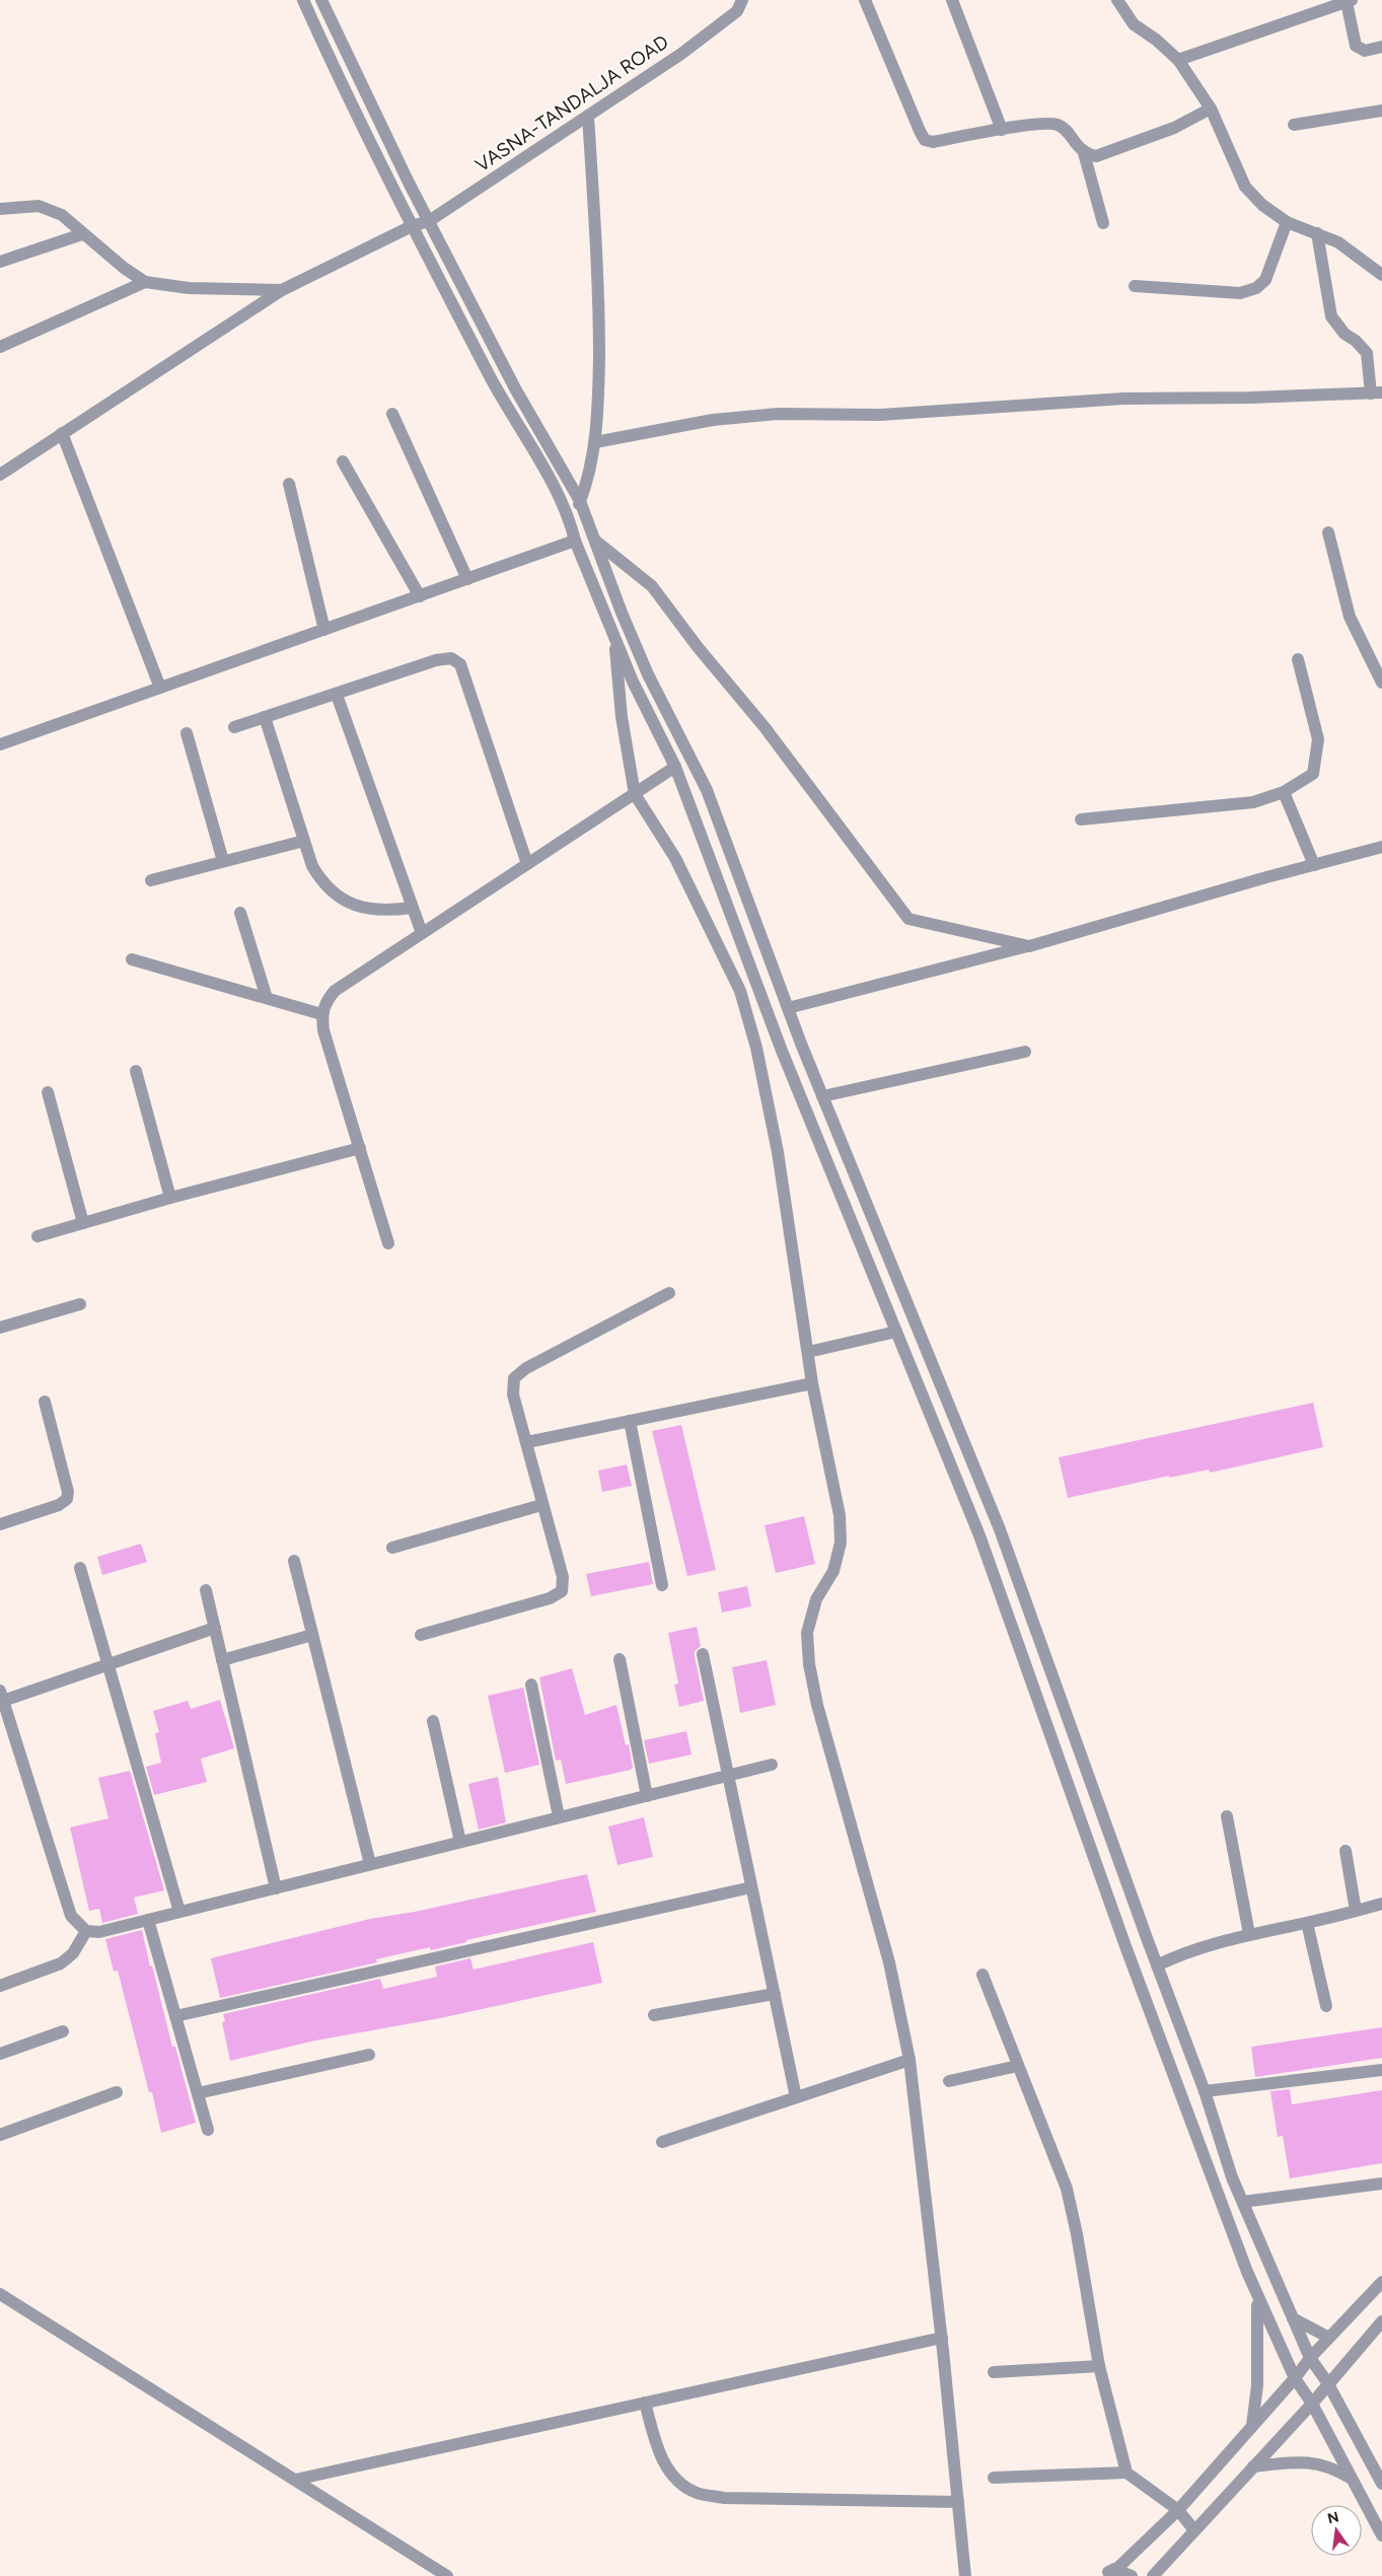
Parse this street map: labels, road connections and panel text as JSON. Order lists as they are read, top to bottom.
{
  "streets": {
    "street": ["VASNA-TANDALJA ROAD"]
  },
  "north": "top"
}
